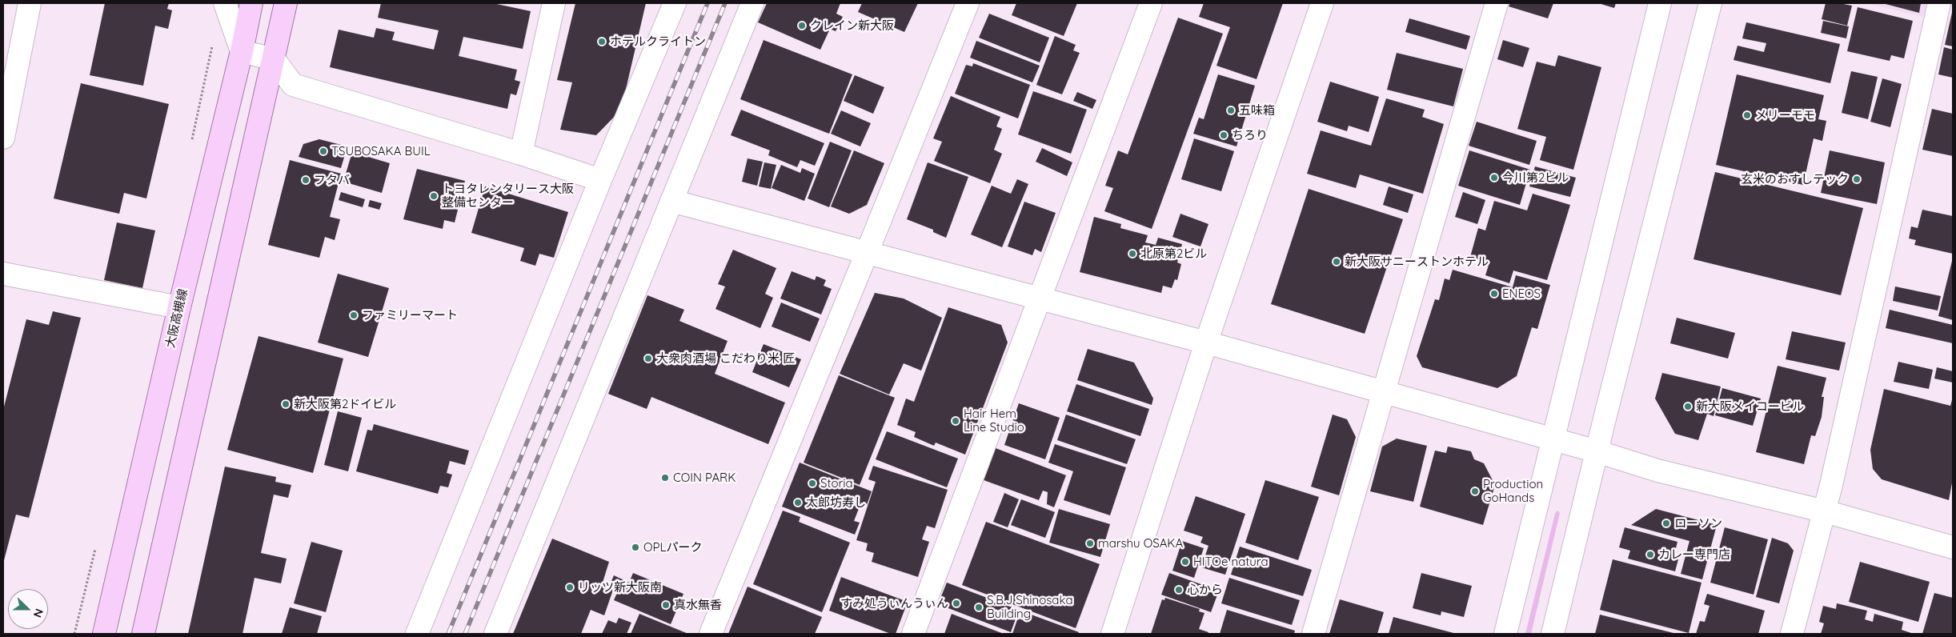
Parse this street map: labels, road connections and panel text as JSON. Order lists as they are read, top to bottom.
{
  "streets": {
    "main road": ["大阪高槻線"]
  },
  "places": [
    "クレイン新大阪",
    "ホテルクライトン",
    "五味箱",
    "メリーモモ",
    "ちろり",
    "TSUBOSAKA BUIL",
    "今川第2ビル",
    "玄米のおすしテック",
    "フタバ",
    "トヨタレンタリース大阪 整備センター",
    "北原第2ビル",
    "新大阪サニーストンホテル",
    "ENEOS",
    "ファミリーマート",
    "大衆肉酒場 こだわり米 匠",
    "新大阪第2ドイビル",
    "新大阪メイコービル",
    "Hair Hem Line Studio",
    "COIN PARK",
    "Storia",
    "Production GoHands",
    "太郎坊寿し",
    "ローソン",
    "marshu OSAKA",
    "OPLパーク",
    "カレー専門店",
    "HITOe natura",
    "リッツ新大阪南",
    "心から",
    "すみ処うぃんうぃん",
    "真水無香",
    "S.B.J Shinosaka Building"
  ],
  "north": "right"
}
